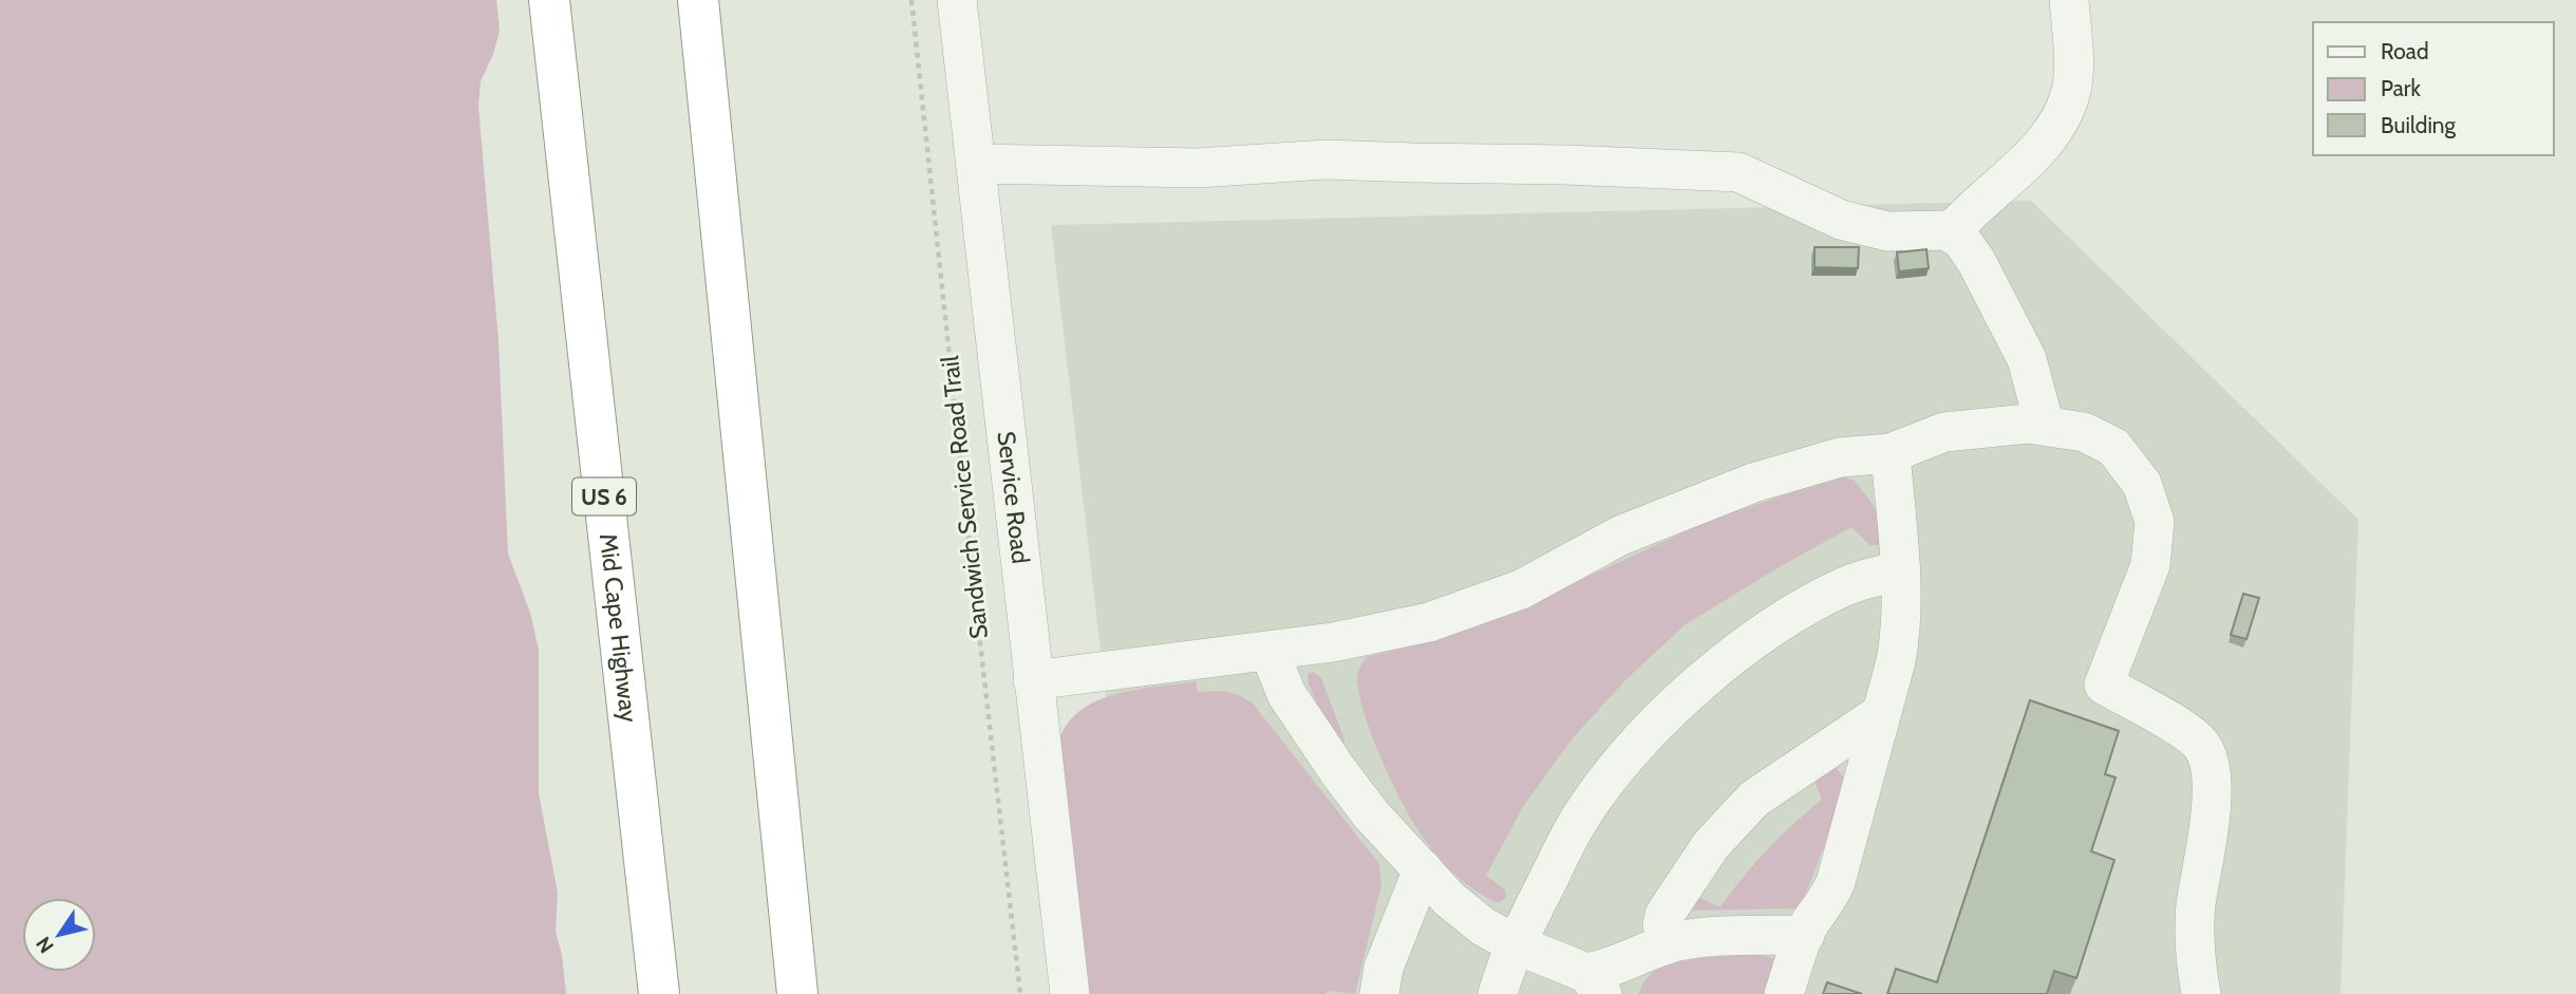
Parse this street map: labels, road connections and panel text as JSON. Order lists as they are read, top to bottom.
{
  "streets": {
    "highway": ["US 6", "Mid Cape Highway"],
    "street": ["Service Road"],
    "path": ["Sandwich Service Road Trail"]
  },
  "legend": ["Road", "Park", "Building"],
  "north": "bottom left"
}
